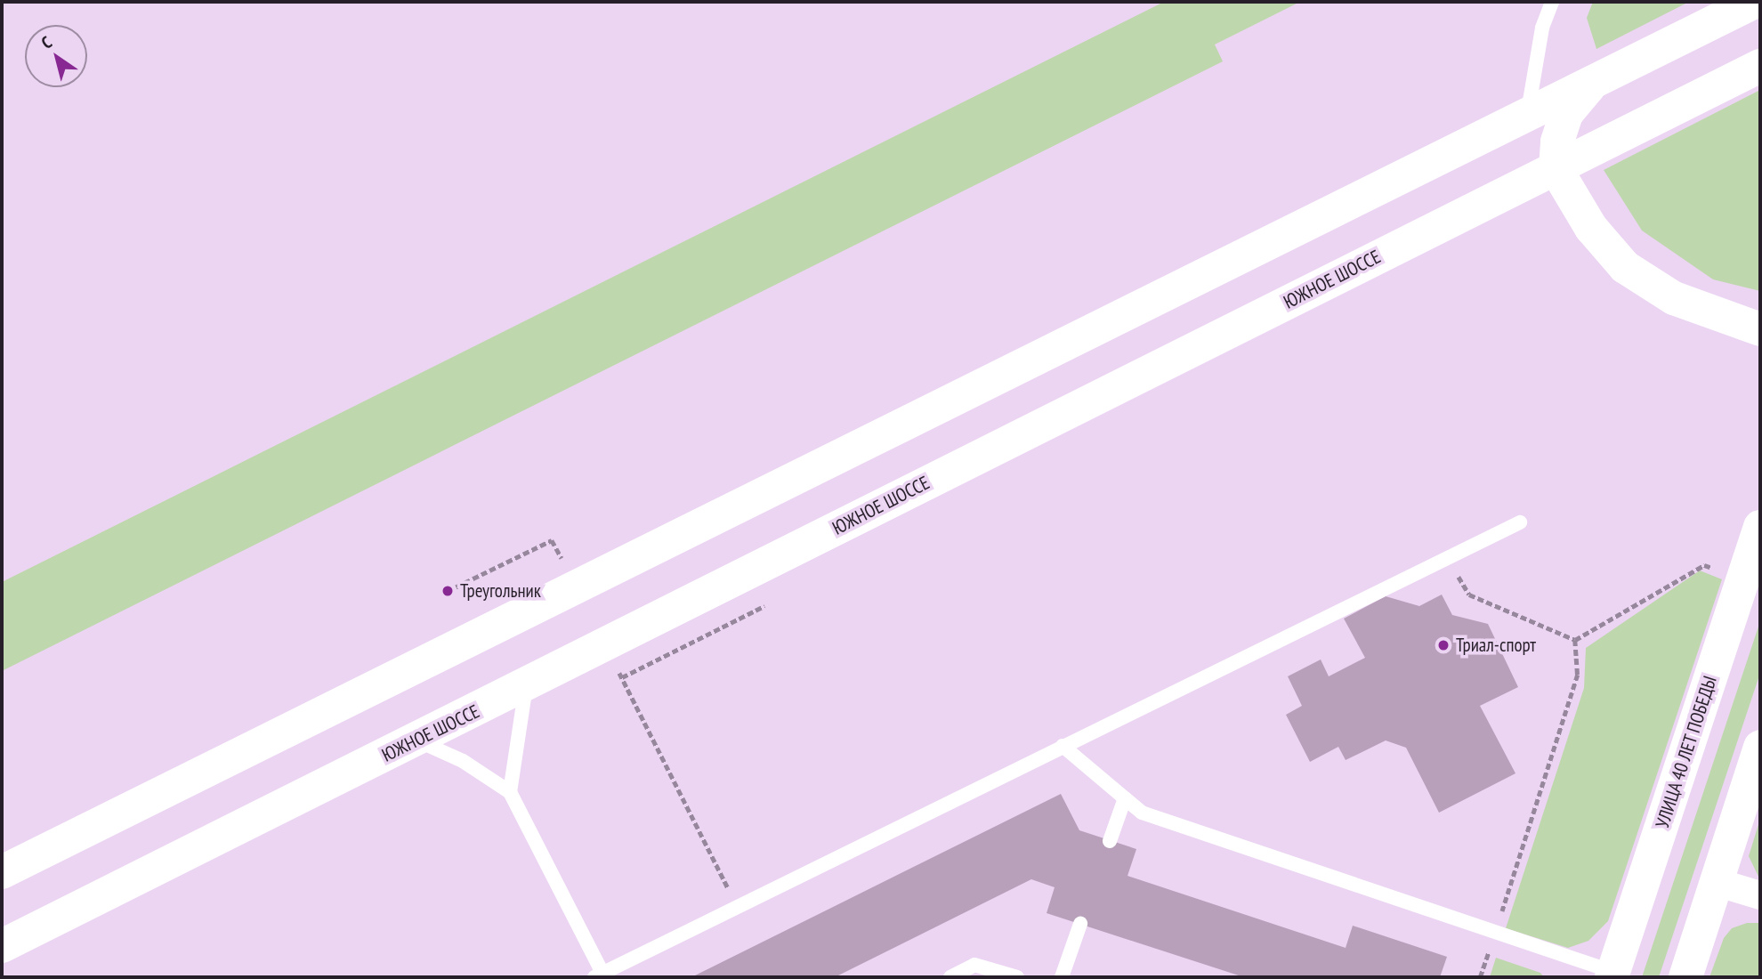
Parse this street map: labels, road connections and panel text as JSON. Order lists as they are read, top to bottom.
{
  "streets": {
    "main road": ["ЮЖНОЕ ШОССЕ", "УЛИЦА 40 ЛЕТ ПОБЕДЫ"]
  },
  "places": ["Треугольник", "Триал-спорт"],
  "north": "top left"
}
